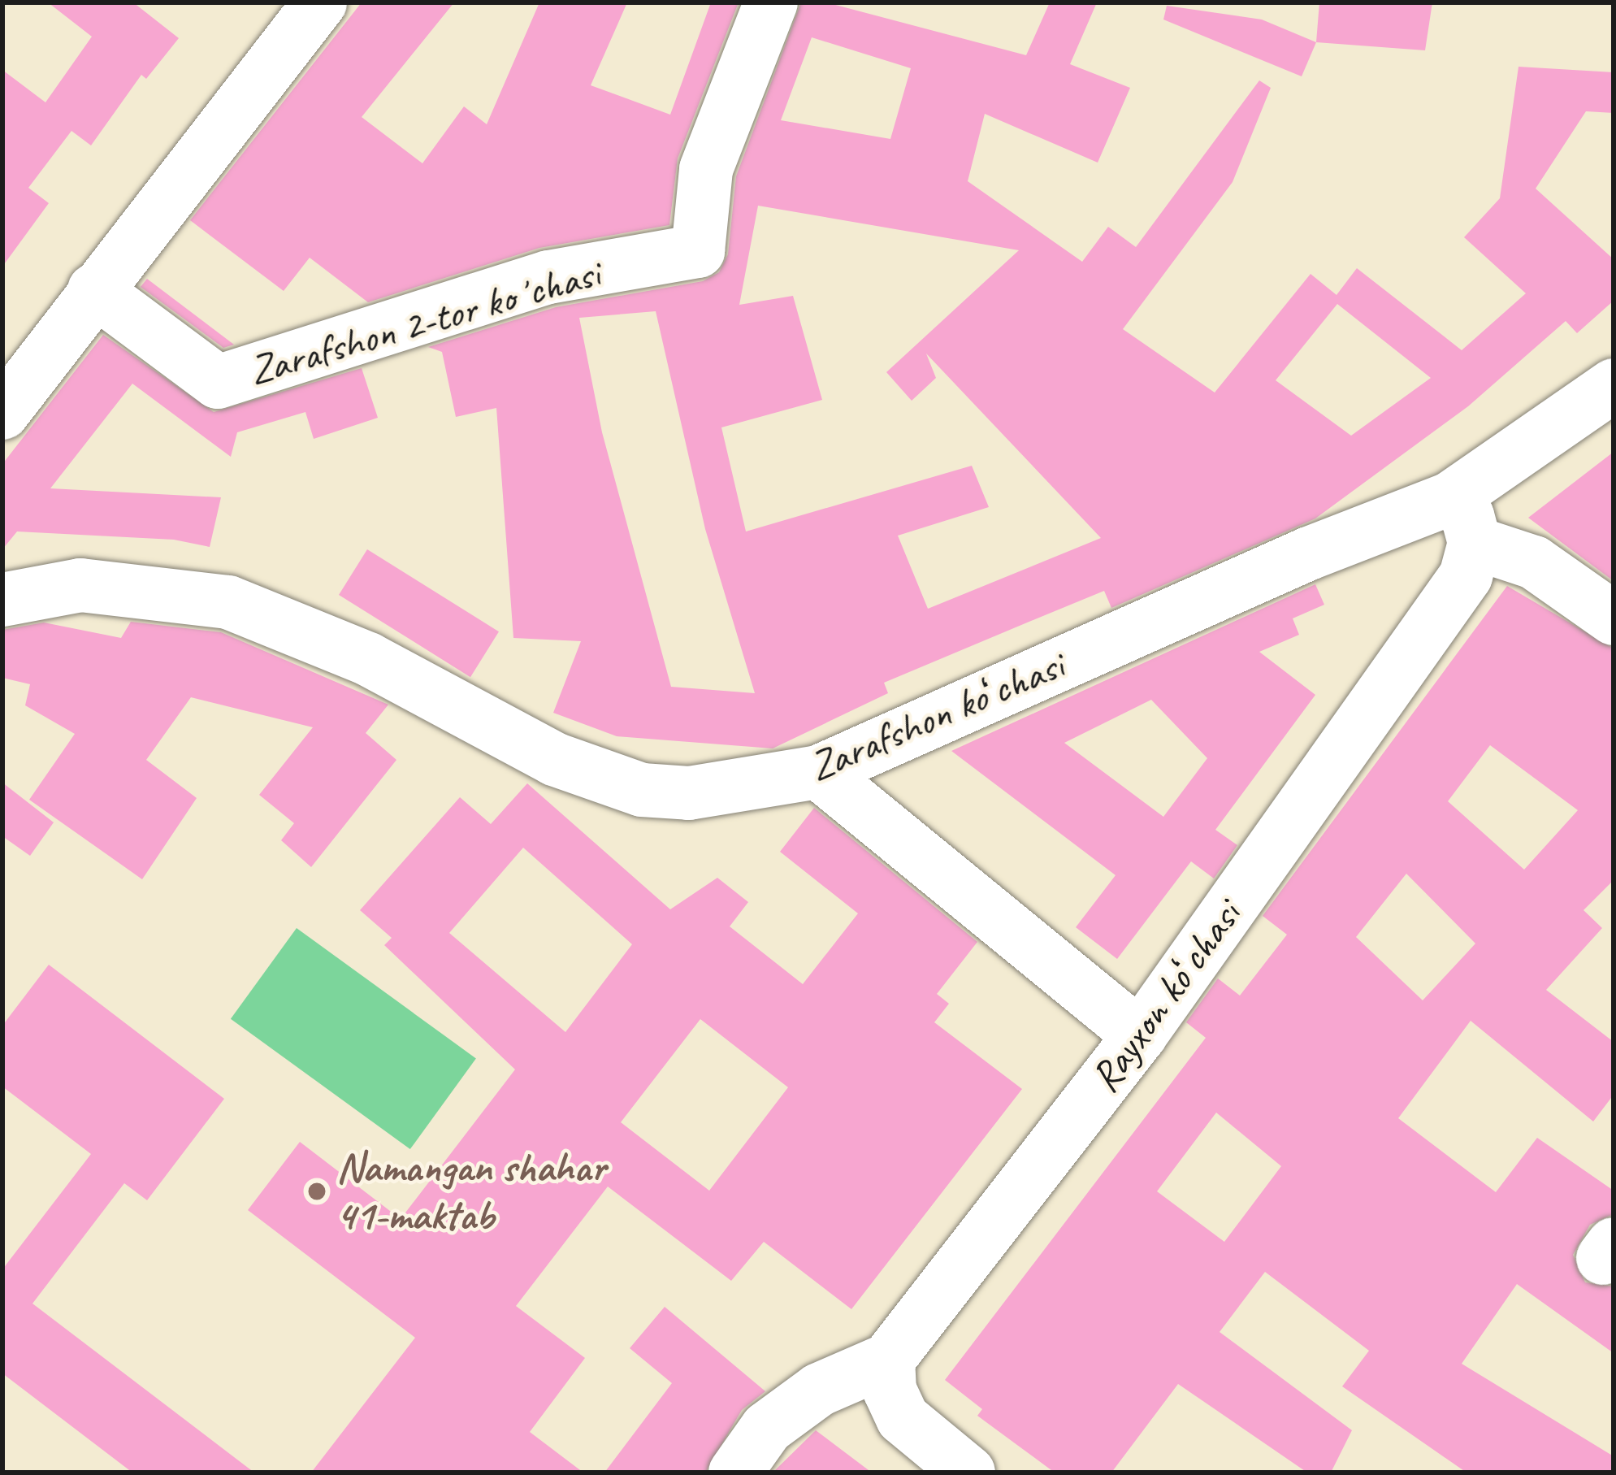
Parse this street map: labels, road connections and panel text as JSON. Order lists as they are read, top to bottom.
{
  "streets": {
    "street": ["Zarafshon 2-tor koʼchasi", "Zarafshon koʻchasi", "Rayxon koʻchasi"]
  },
  "crossings": [
    ["Zarafshon koʻchasi", "Rayxon koʻchasi"]
  ],
  "places": ["Namangan shahar 41-maktab"]
}
